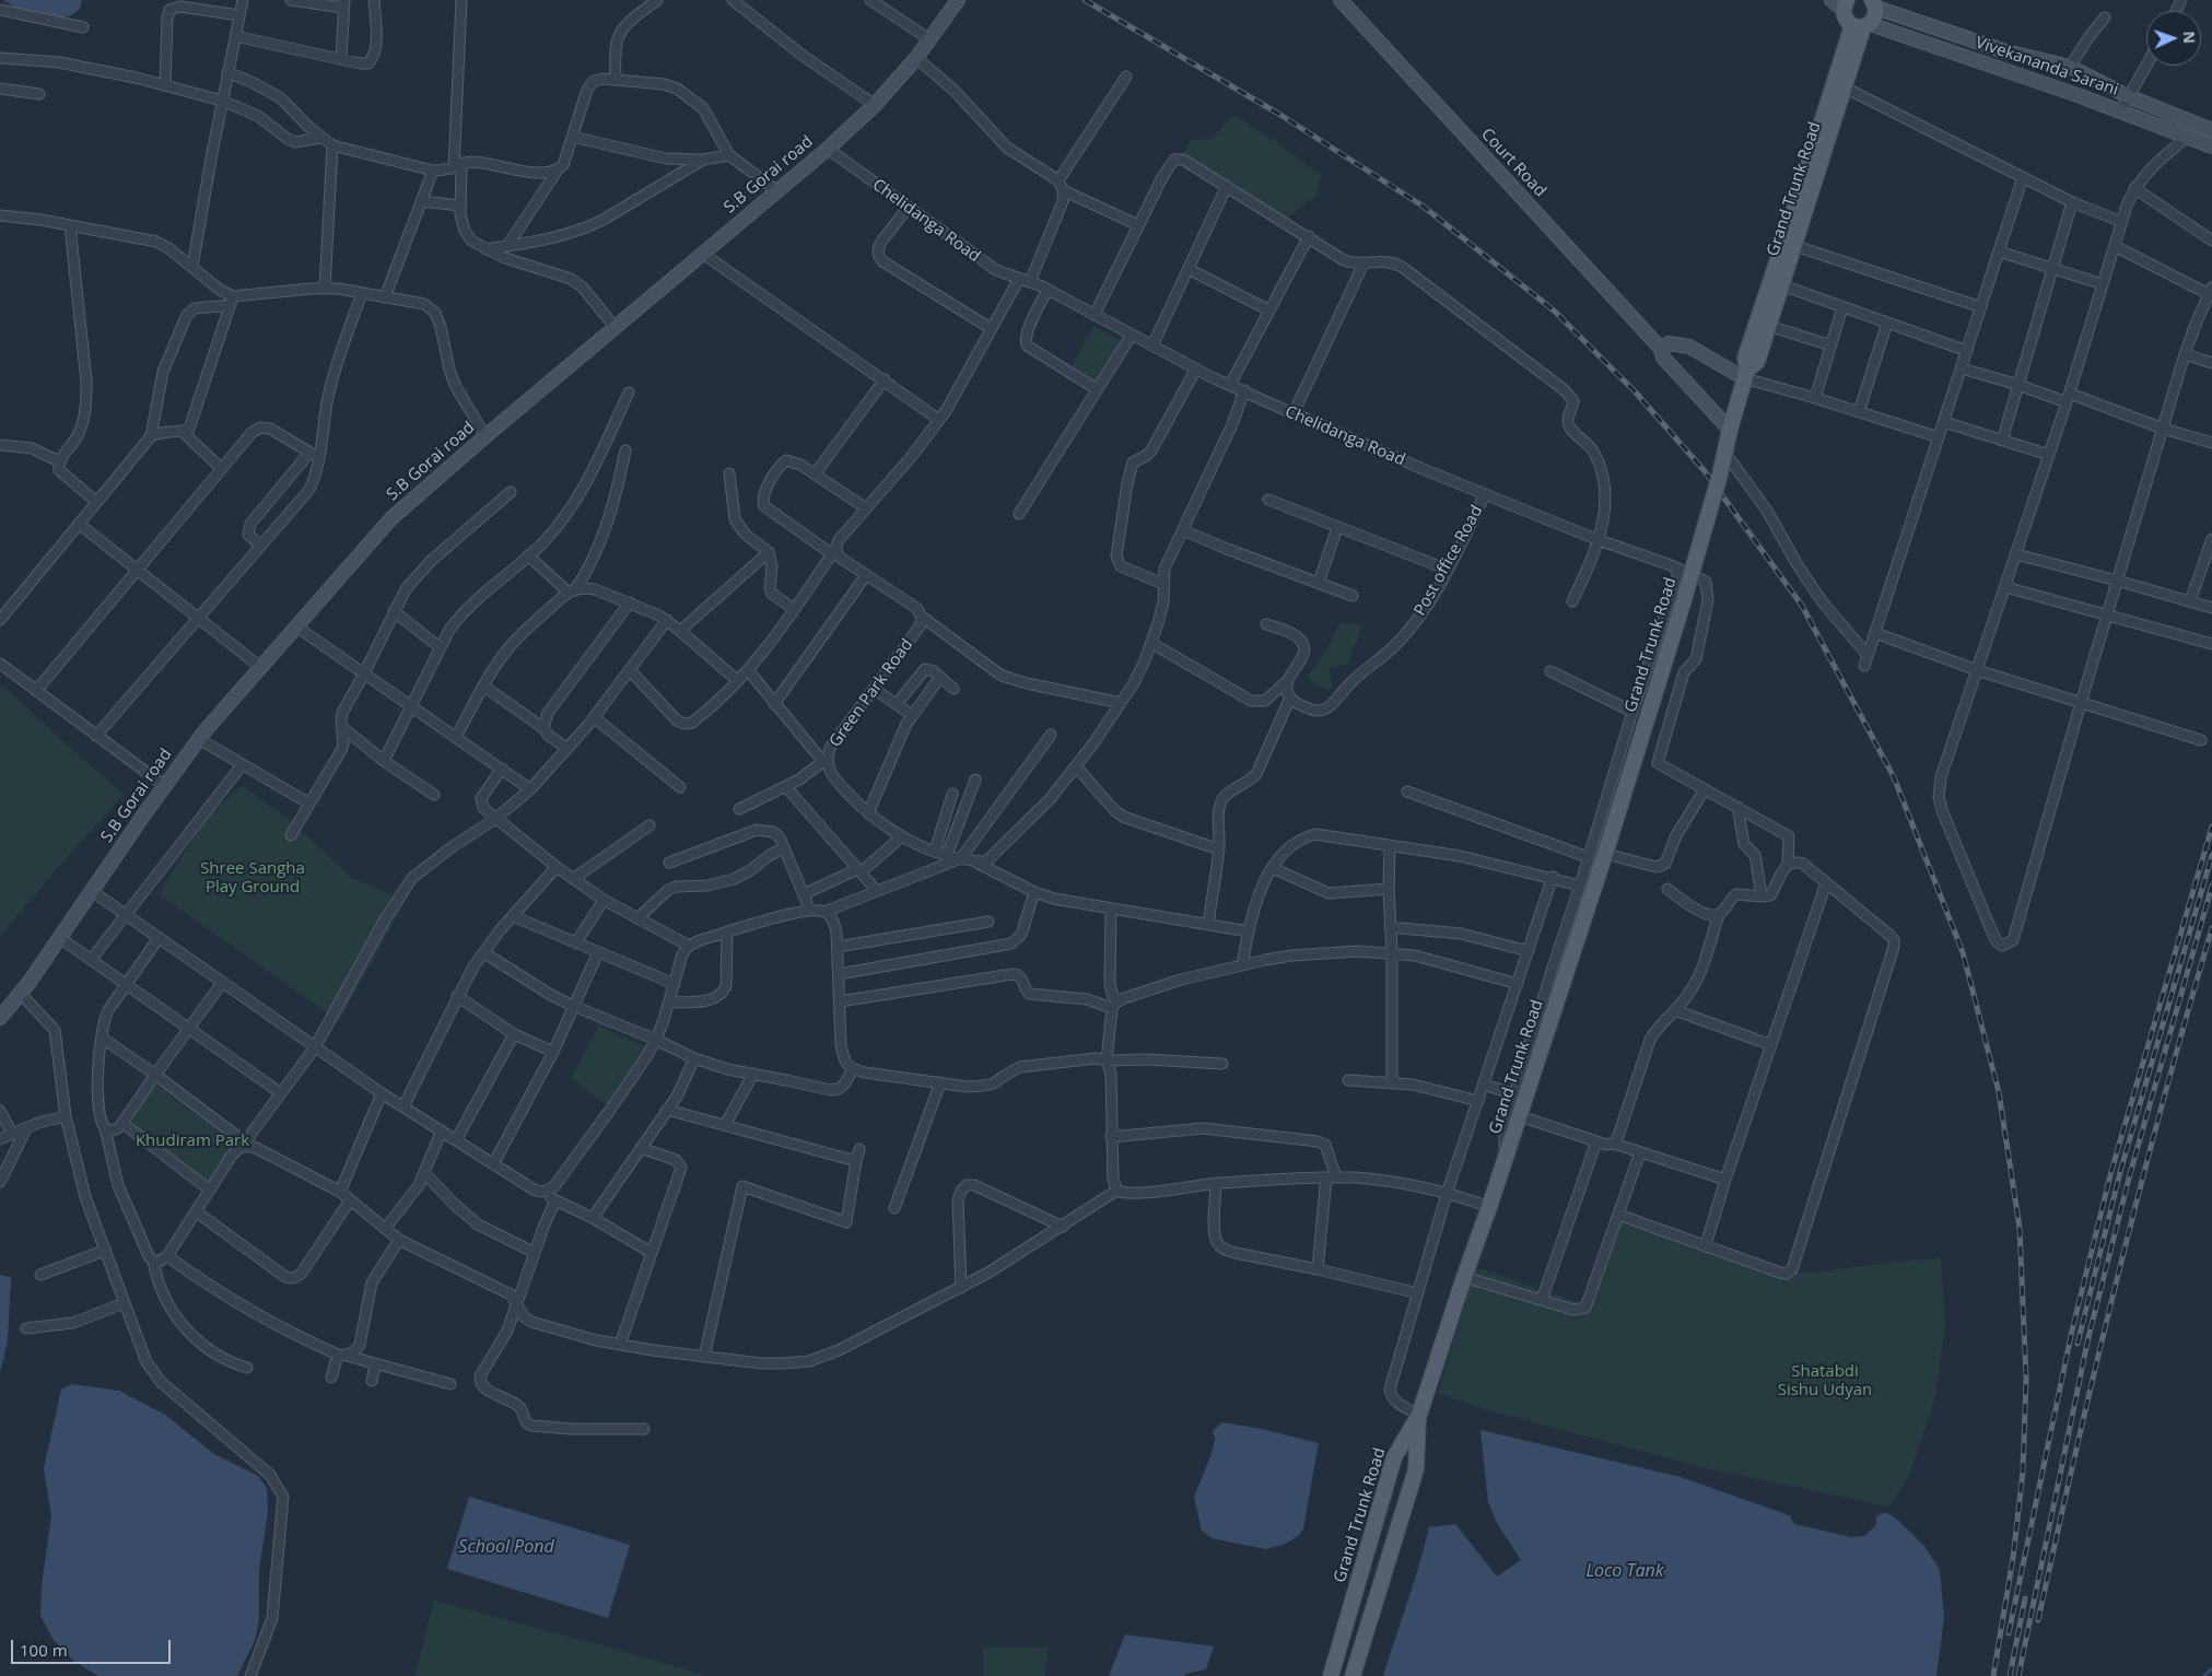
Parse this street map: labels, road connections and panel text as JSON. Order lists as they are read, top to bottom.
{
  "streets": {
    "main road": ["Grand Trunk Road"],
    "street": [
      "Vivekananda Sarani",
      "Court Road",
      "S.B Gorai road",
      "Chelidanga Road",
      "Post office Road",
      "Green Park Road"
    ]
  },
  "crossings": [
    ["Vivekananda Sarani", "Grand Trunk Road"],
    ["Court Road", "Grand Trunk Road"],
    ["S.B Gorai road", "Chelidanga Road"],
    ["Chelidanga Road", "Post office Road"]
  ],
  "water": ["School Pond", "Loco Tank"],
  "parks": ["Shree Sangha Play Ground", "Khudiram Park", "Shatabdi Sishu Udyan"],
  "scale_bar": "100 m",
  "north": "right"
}
